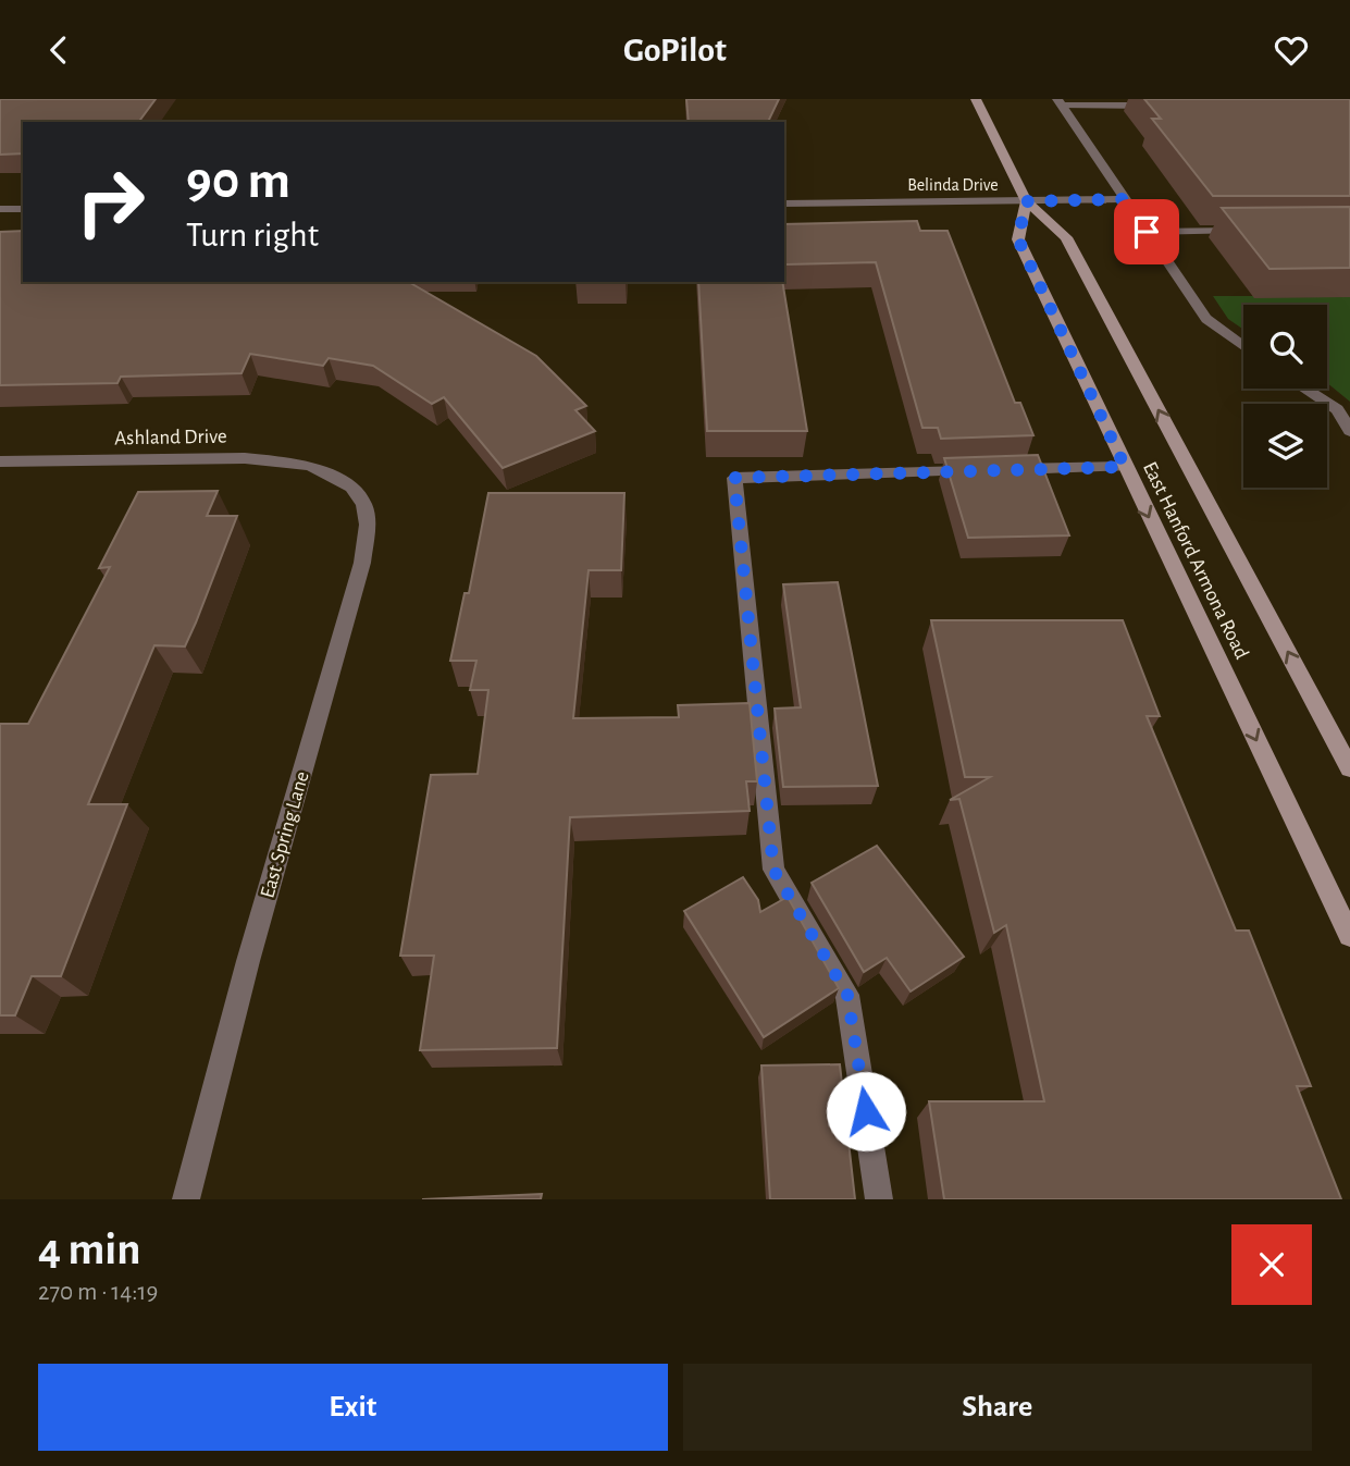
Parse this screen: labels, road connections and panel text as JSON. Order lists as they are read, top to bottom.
{
  "streets": {
    "main road": ["East Hanford Armona Road"],
    "street": ["Belinda Drive", "Ashland Drive", "East Spring Lane"]
  },
  "crossings": [
    ["Belinda Drive", "East Hanford Armona Road"],
    ["Ashland Drive", "East Spring Lane"]
  ],
  "page": {
    "header": "GoPilot",
    "turn": ["90 m", "Turn right"],
    "heading": ["4 min", "270 m · 14:19"],
    "buttons": ["Exit", "Share"]
  }
}
